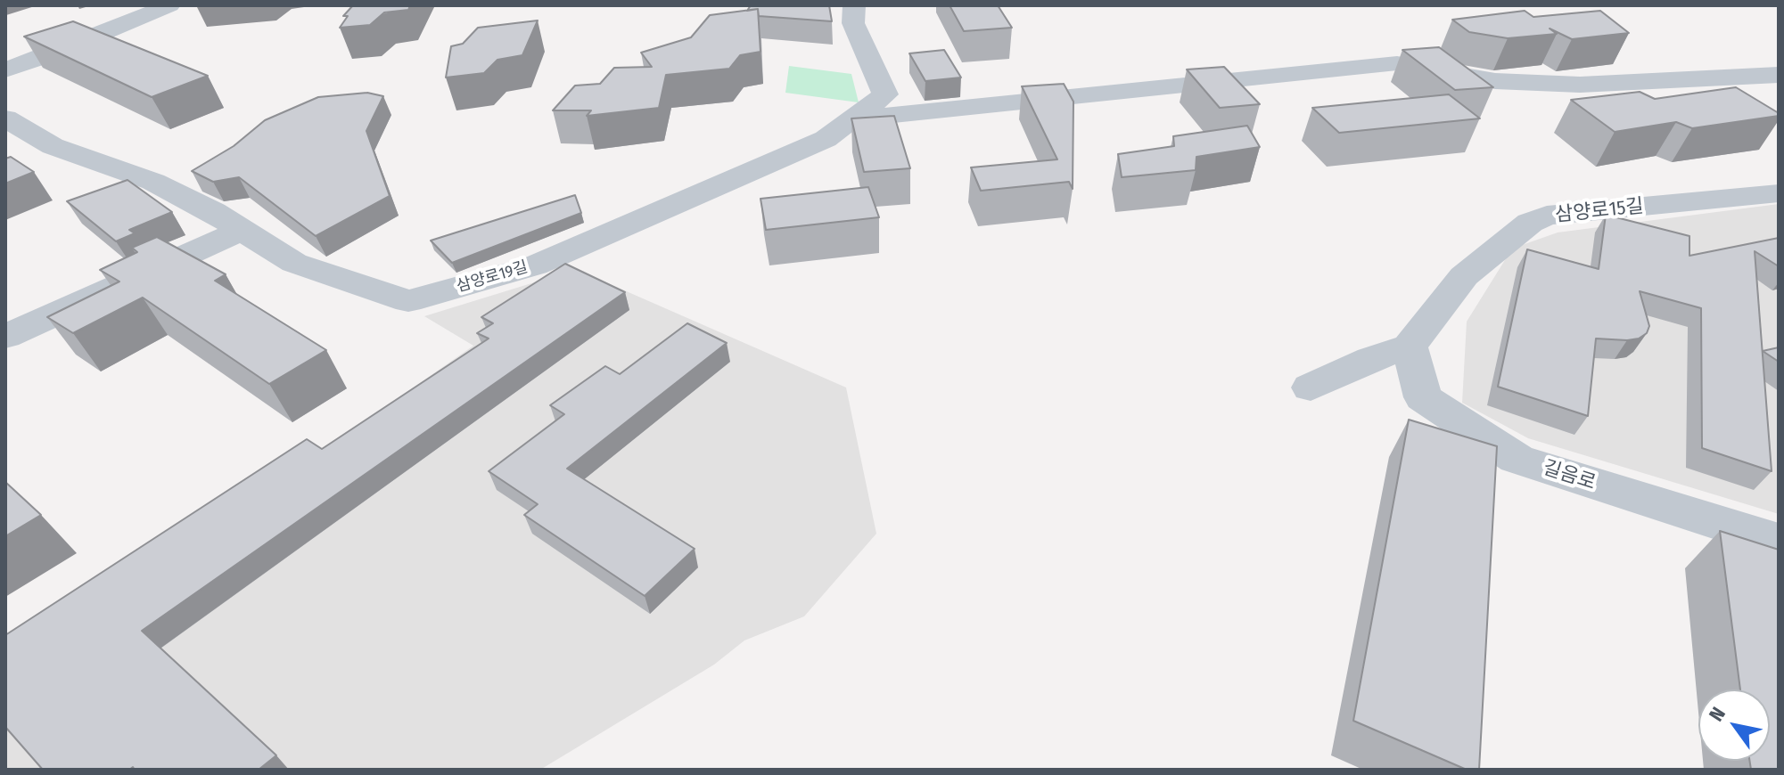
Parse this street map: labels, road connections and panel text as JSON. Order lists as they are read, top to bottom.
{
  "streets": {
    "street": ["삼양로15길", "삼양로19길", "길음로"]
  },
  "crossings": [
    ["삼양로15길", "길음로"]
  ],
  "north": "top left"
}
